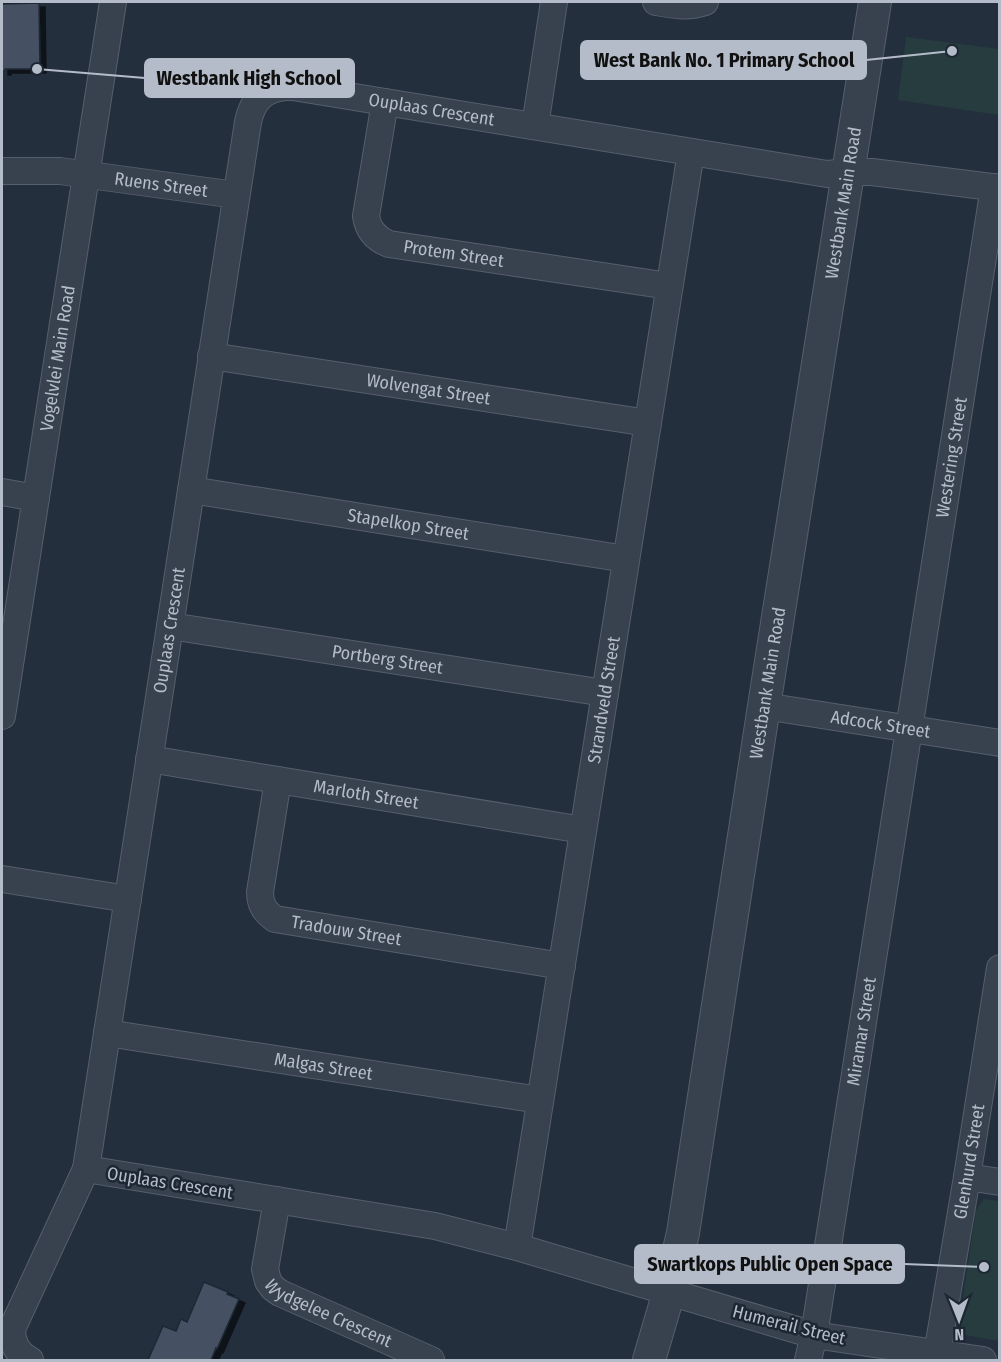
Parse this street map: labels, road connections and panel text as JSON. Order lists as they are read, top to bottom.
{
  "streets": {
    "street": [
      "Ouplaas Crescent",
      "Ruens Street",
      "Westbank Main Road",
      "Protem Street",
      "Vogelvlei Main Road",
      "Wolvengat Street",
      "Westering Street",
      "Stapelkop Street",
      "Portberg Street",
      "Strandveld Street",
      "Adcock Street",
      "Marloth Street",
      "Tradouw Street",
      "Miramar Street",
      "Malgas Street",
      "Glenhurd Street",
      "Wydgelee Crescent",
      "Humerail Street"
    ]
  },
  "crossings": [
    ["Ouplaas Crescent", "Ruens Street"],
    ["Ouplaas Crescent", "Westbank Main Road"],
    ["Ouplaas Crescent", "Protem Street"],
    ["Ouplaas Crescent", "Wolvengat Street"],
    ["Ouplaas Crescent", "Westering Street"],
    ["Ouplaas Crescent", "Stapelkop Street"],
    ["Ouplaas Crescent", "Portberg Street"],
    ["Ouplaas Crescent", "Strandveld Street"],
    ["Ouplaas Crescent", "Marloth Street"],
    ["Ouplaas Crescent", "Malgas Street"],
    ["Ouplaas Crescent", "Wydgelee Crescent"],
    ["Ouplaas Crescent", "Humerail Street"],
    ["Ruens Street", "Vogelvlei Main Road"],
    ["Westbank Main Road", "Adcock Street"],
    ["Westbank Main Road", "Humerail Street"],
    ["Protem Street", "Strandveld Street"],
    ["Wolvengat Street", "Strandveld Street"],
    ["Westering Street", "Adcock Street"],
    ["Westering Street", "Miramar Street"],
    ["Stapelkop Street", "Strandveld Street"],
    ["Portberg Street", "Strandveld Street"],
    ["Strandveld Street", "Marloth Street"],
    ["Strandveld Street", "Tradouw Street"],
    ["Strandveld Street", "Malgas Street"],
    ["Adcock Street", "Miramar Street"],
    ["Marloth Street", "Tradouw Street"],
    ["Miramar Street", "Humerail Street"],
    ["Glenhurd Street", "Humerail Street"]
  ],
  "places": ["West Bank No. 1 Primary School", "Westbank High School", "Swartkops Public Open Space"],
  "north": "bottom"
}
